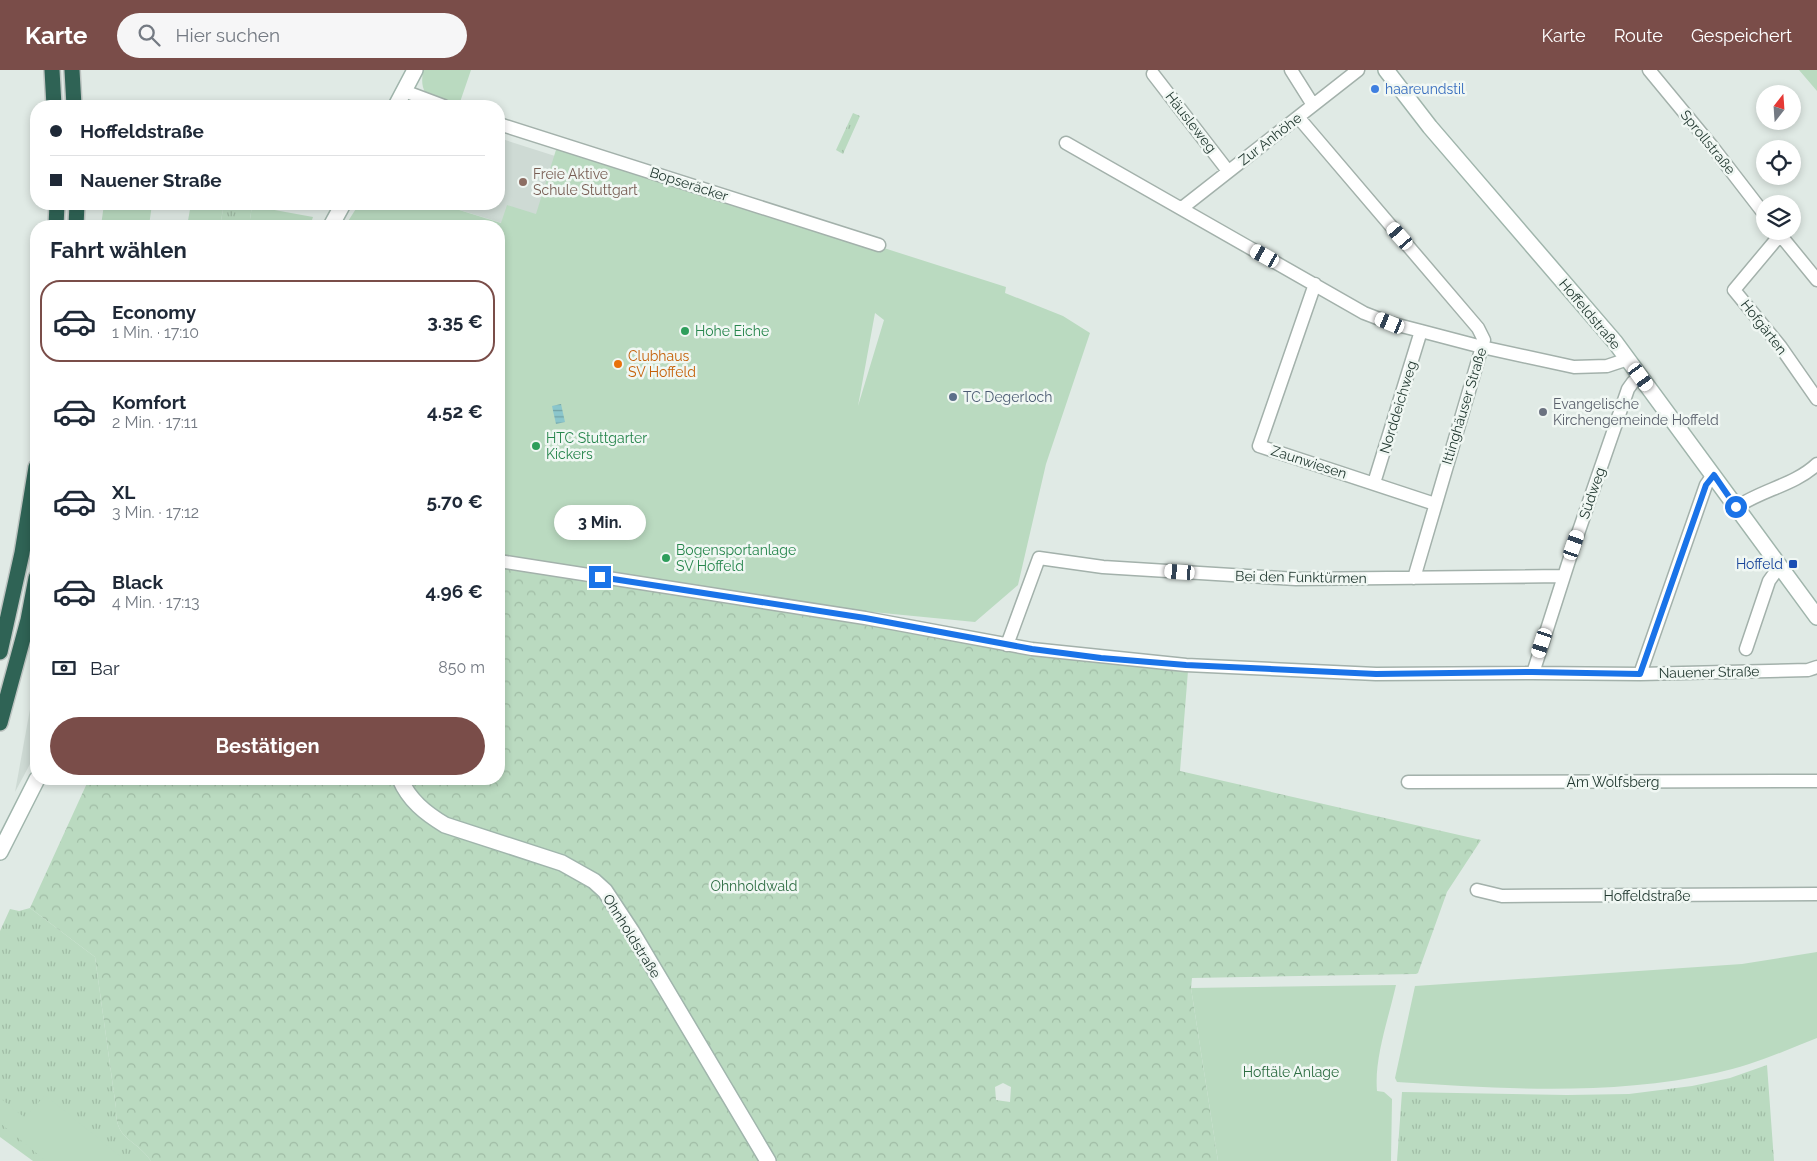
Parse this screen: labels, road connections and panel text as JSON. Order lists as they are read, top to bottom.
{
  "streets": {
    "main road": ["Hoffeldstraße", "Ohnholdstraße"],
    "street": [
      "Häusleweg",
      "Zur Anhöhe",
      "Sprollstraße",
      "Bopseräcker",
      "Hofgärten",
      "Ittinghäuser Straße",
      "Norddeichweg",
      "Zaunwiesen",
      "Südweg",
      "Bei den Funktürmen",
      "Nauener Straße",
      "Am Wolfsberg"
    ]
  },
  "crossings": [
    ["Häusleweg", "Zur Anhöhe"],
    ["Zur Anhöhe", "Ittinghäuser Straße"],
    ["Hoffeldstraße", "Südweg"],
    ["Ittinghäuser Straße", "Zaunwiesen"],
    ["Ittinghäuser Straße", "Bei den Funktürmen"],
    ["Norddeichweg", "Zaunwiesen"],
    ["Südweg", "Bei den Funktürmen"],
    ["Südweg", "Nauener Straße"],
    ["Bei den Funktürmen", "Nauener Straße"]
  ],
  "parks": ["Ohnholdwald", "Hoftäle Anlage"],
  "places": {
    "other": [
      "haareundstil",
      "Freie Aktive Schule Stuttgart",
      "Hohe Eiche",
      "Clubhaus SV Hoffeld",
      "TC Degerloch",
      "Evangelische Kirchengemeinde Hoffeld",
      "HTC Stuttgarter Kickers",
      "Bogensportanlage SV Hoffeld"
    ],
    "transit": ["Hoffeld"]
  },
  "north": "top",
  "page": {
    "header": "Karte",
    "search": "Hier suchen",
    "nav": ["Karte", "Route", "Gespeichert"],
    "banner": ["Hoffeldstraße", "Nauener Straße"],
    "heading": "Fahrt wählen",
    "list": [
      {
        "name": "Economy",
        "note": "1 Min. · 17:10",
        "value": "3.35 €"
      },
      {
        "name": "Komfort",
        "note": "2 Min. · 17:11",
        "value": "4.52 €"
      },
      {
        "name": "XL",
        "note": "3 Min. · 17:12",
        "value": "5.70 €"
      },
      {
        "name": "Black",
        "note": "4 Min. · 17:13",
        "value": "4.96 €"
      }
    ],
    "bubble": "3 Min.",
    "pay": ["Bar", "850 m"],
    "buttons": "Bestätigen"
  }
}
